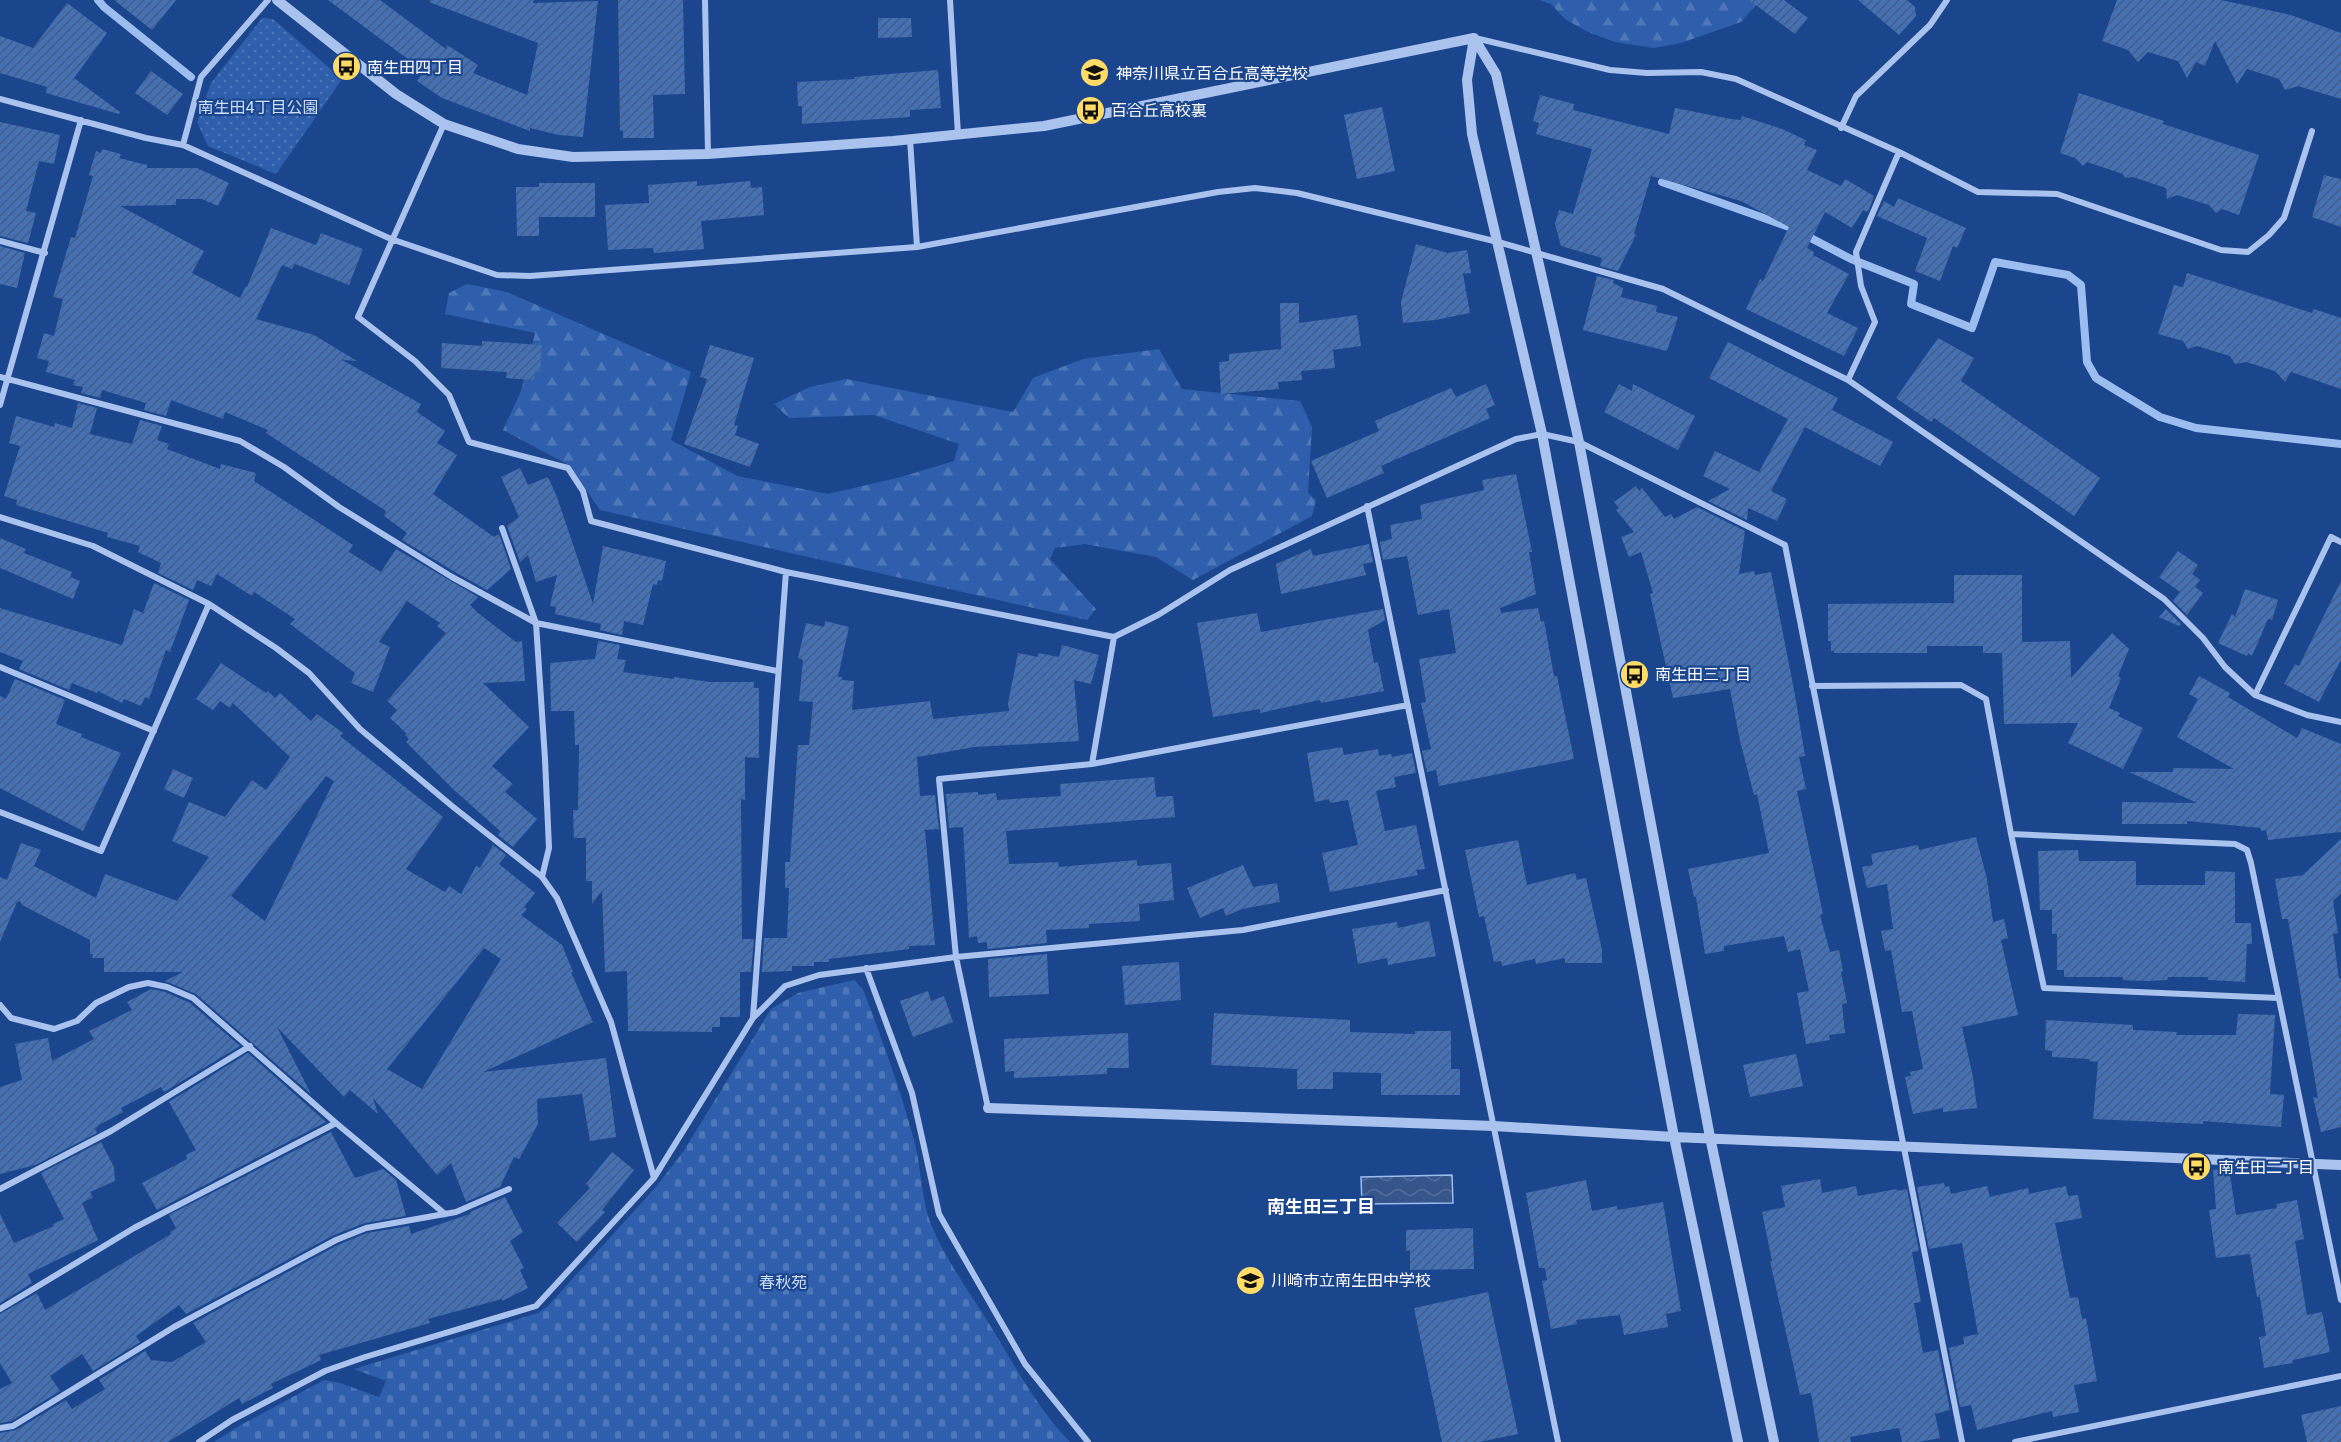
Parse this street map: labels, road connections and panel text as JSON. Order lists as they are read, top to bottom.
{
  "districts": ["南生田三丁目"],
  "parks": ["南生田4丁目公園", "春秋苑"],
  "places": {
    "bus stop": [
      "南生田四丁目",
      "百合丘高校裏",
      "南生田三丁目",
      "南生田二丁目"
    ],
    "school or university": ["神奈川県立百合丘高等学校", "川崎市立南生田中学校"]
  }
}
